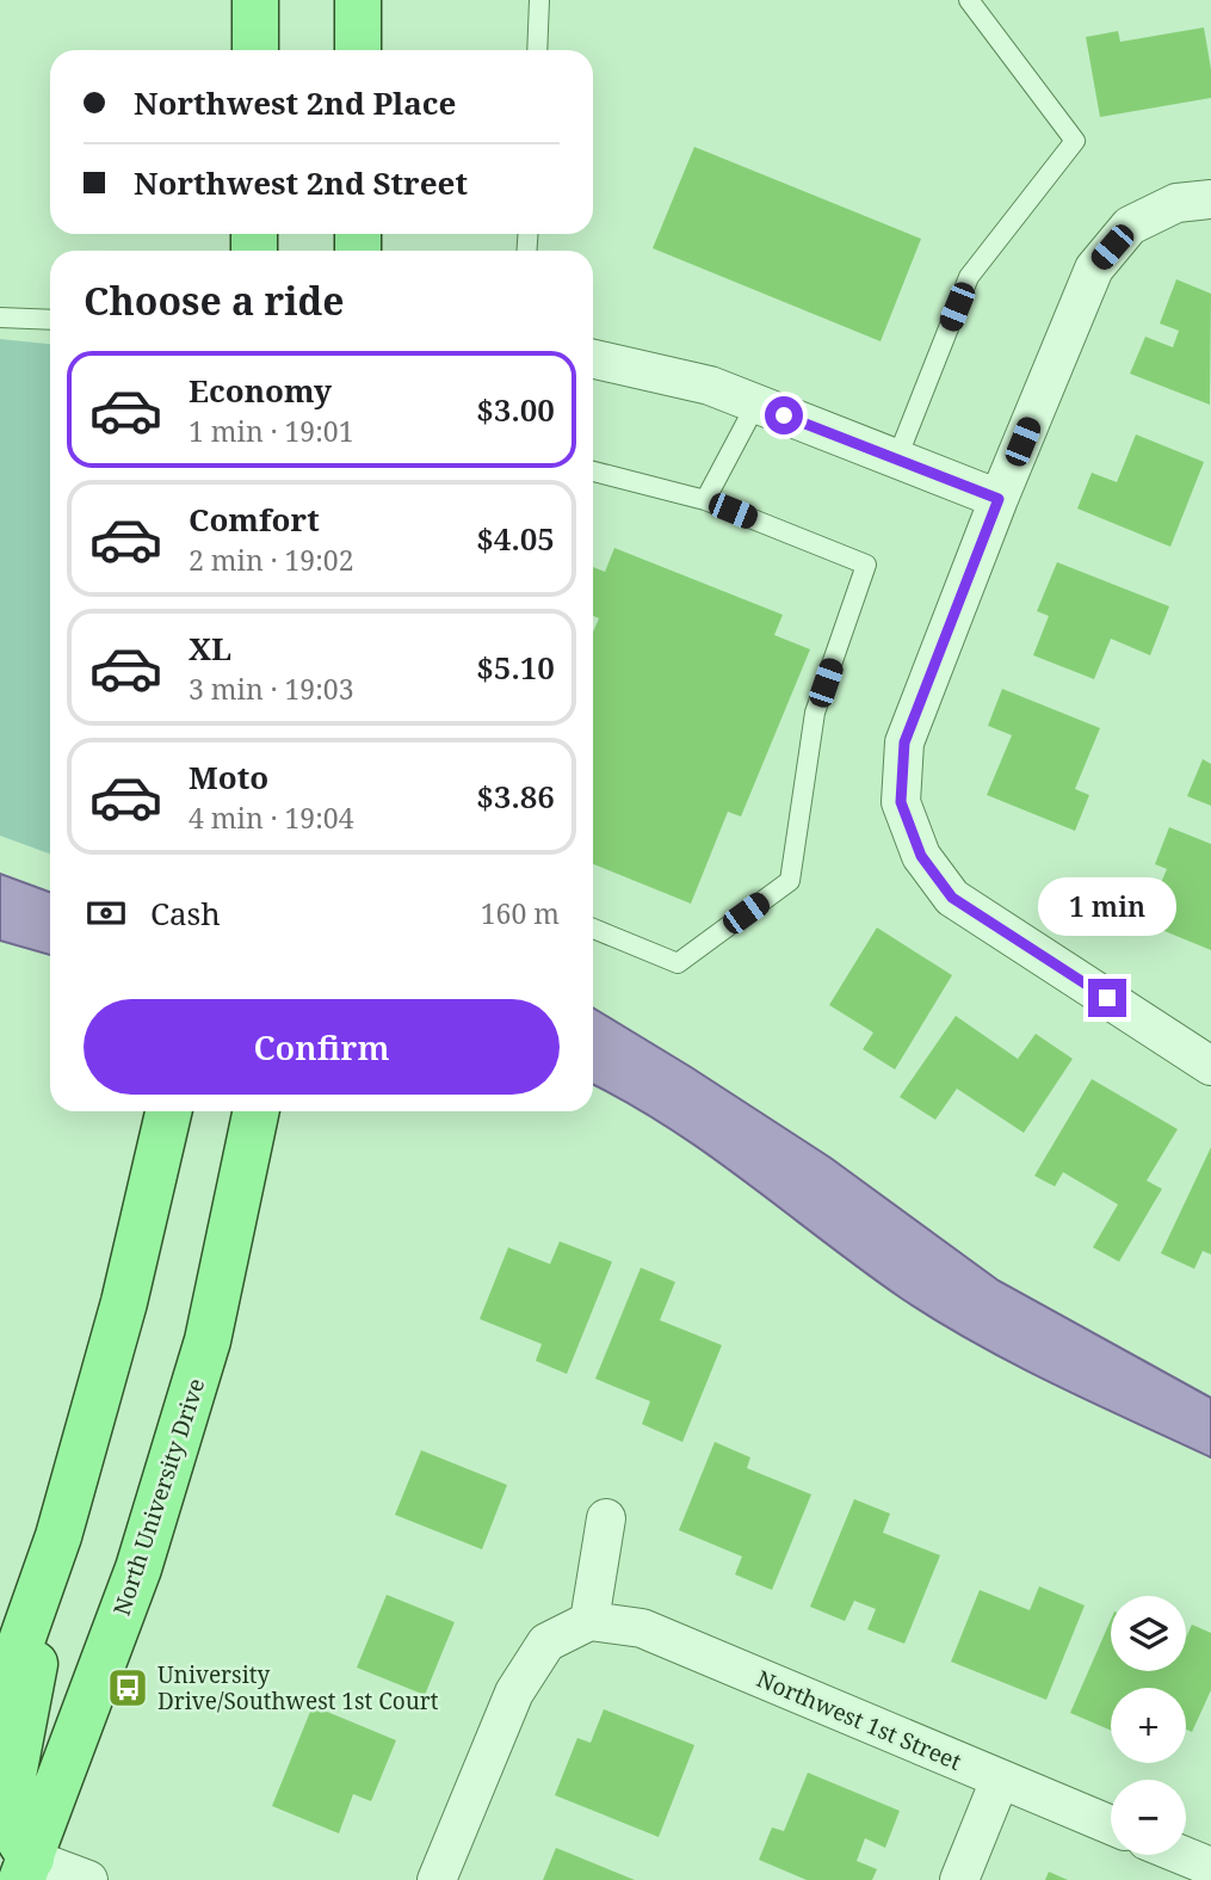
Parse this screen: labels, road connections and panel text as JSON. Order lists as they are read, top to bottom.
{
  "streets": {
    "main road": ["North University Drive"],
    "street": ["Northwest 1st Street"]
  },
  "places": {
    "bus stop": ["University Drive/Southwest 1st Court"]
  },
  "page": {
    "banner": ["Northwest 2nd Place", "Northwest 2nd Street"],
    "heading": "Choose a ride",
    "list": [
      {
        "name": "Economy",
        "note": "1 min · 19:01",
        "value": "$3.00"
      },
      {
        "name": "Comfort",
        "note": "2 min · 19:02",
        "value": "$4.05"
      },
      {
        "name": "XL",
        "note": "3 min · 19:03",
        "value": "$5.10"
      },
      {
        "name": "Moto",
        "note": "4 min · 19:04",
        "value": "$3.86"
      }
    ],
    "pay": ["Cash", "160 m"],
    "bubble": "1 min",
    "buttons": "Confirm",
    "map_buttons": ["+", "−"]
  }
}
